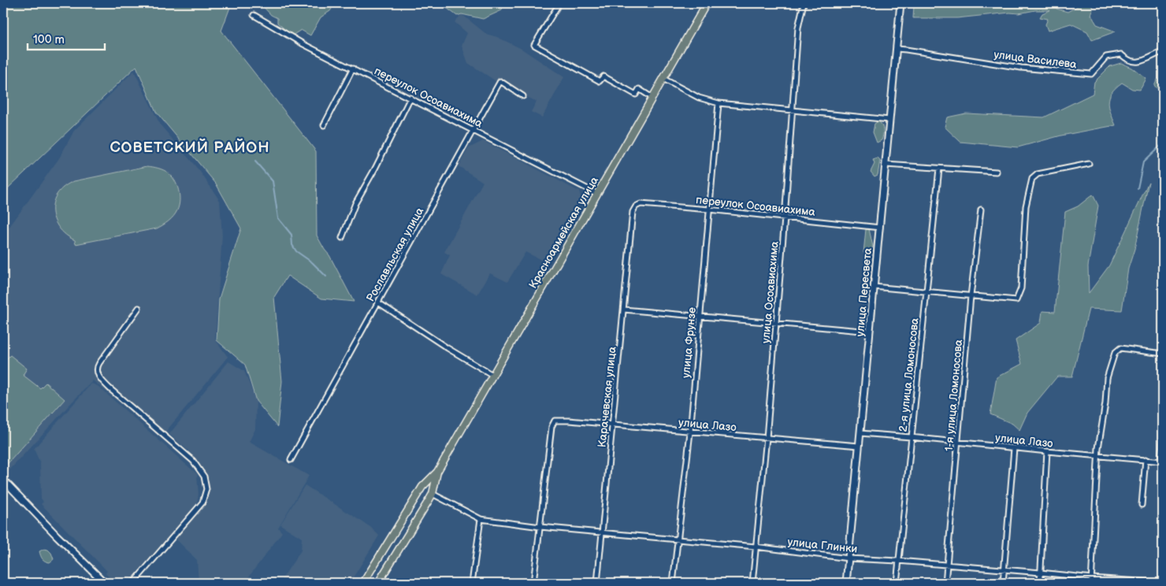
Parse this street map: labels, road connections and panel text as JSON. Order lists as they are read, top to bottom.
{
  "streets": {
    "main road": ["Красноармейская улица", "улица Пересвета"],
    "street": [
      "улица Василева",
      "переулок Осоавиахима",
      "Рославльская улица",
      "улица Осоавиахима",
      "улица Фрунзе",
      "2-я улица Ломоносова",
      "1-я улица Ломоносова",
      "Карачевская улица",
      "улица Лазо",
      "улица Глинки"
    ]
  },
  "crossings": [
    ["улица Василева", "улица Пересвета"],
    ["переулок Осоавиахима", "Красноармейская улица"],
    ["переулок Осоавиахима", "Рославльская улица"],
    ["переулок Осоавиахима", "улица Осоавиахима"],
    ["переулок Осоавиахима", "улица Пересвета"],
    ["переулок Осоавиахима", "улица Фрунзе"],
    ["переулок Осоавиахима", "Карачевская улица"],
    ["улица Осоавиахима", "улица Лазо"],
    ["улица Осоавиахима", "улица Глинки"],
    ["улица Пересвета", "улица Лазо"],
    ["улица Пересвета", "улица Глинки"],
    ["улица Фрунзе", "улица Лазо"],
    ["улица Фрунзе", "улица Глинки"],
    ["2-я улица Ломоносова", "улица Лазо"],
    ["2-я улица Ломоносова", "улица Глинки"],
    ["1-я улица Ломоносова", "улица Лазо"],
    ["1-я улица Ломоносова", "улица Глинки"],
    ["Карачевская улица", "улица Лазо"],
    ["Карачевская улица", "улица Глинки"],
    ["улица Лазо", "улица Глинки"]
  ],
  "districts": ["СОВЕТСКИЙ РАЙОН"],
  "scale_bar": "100 m"
}
